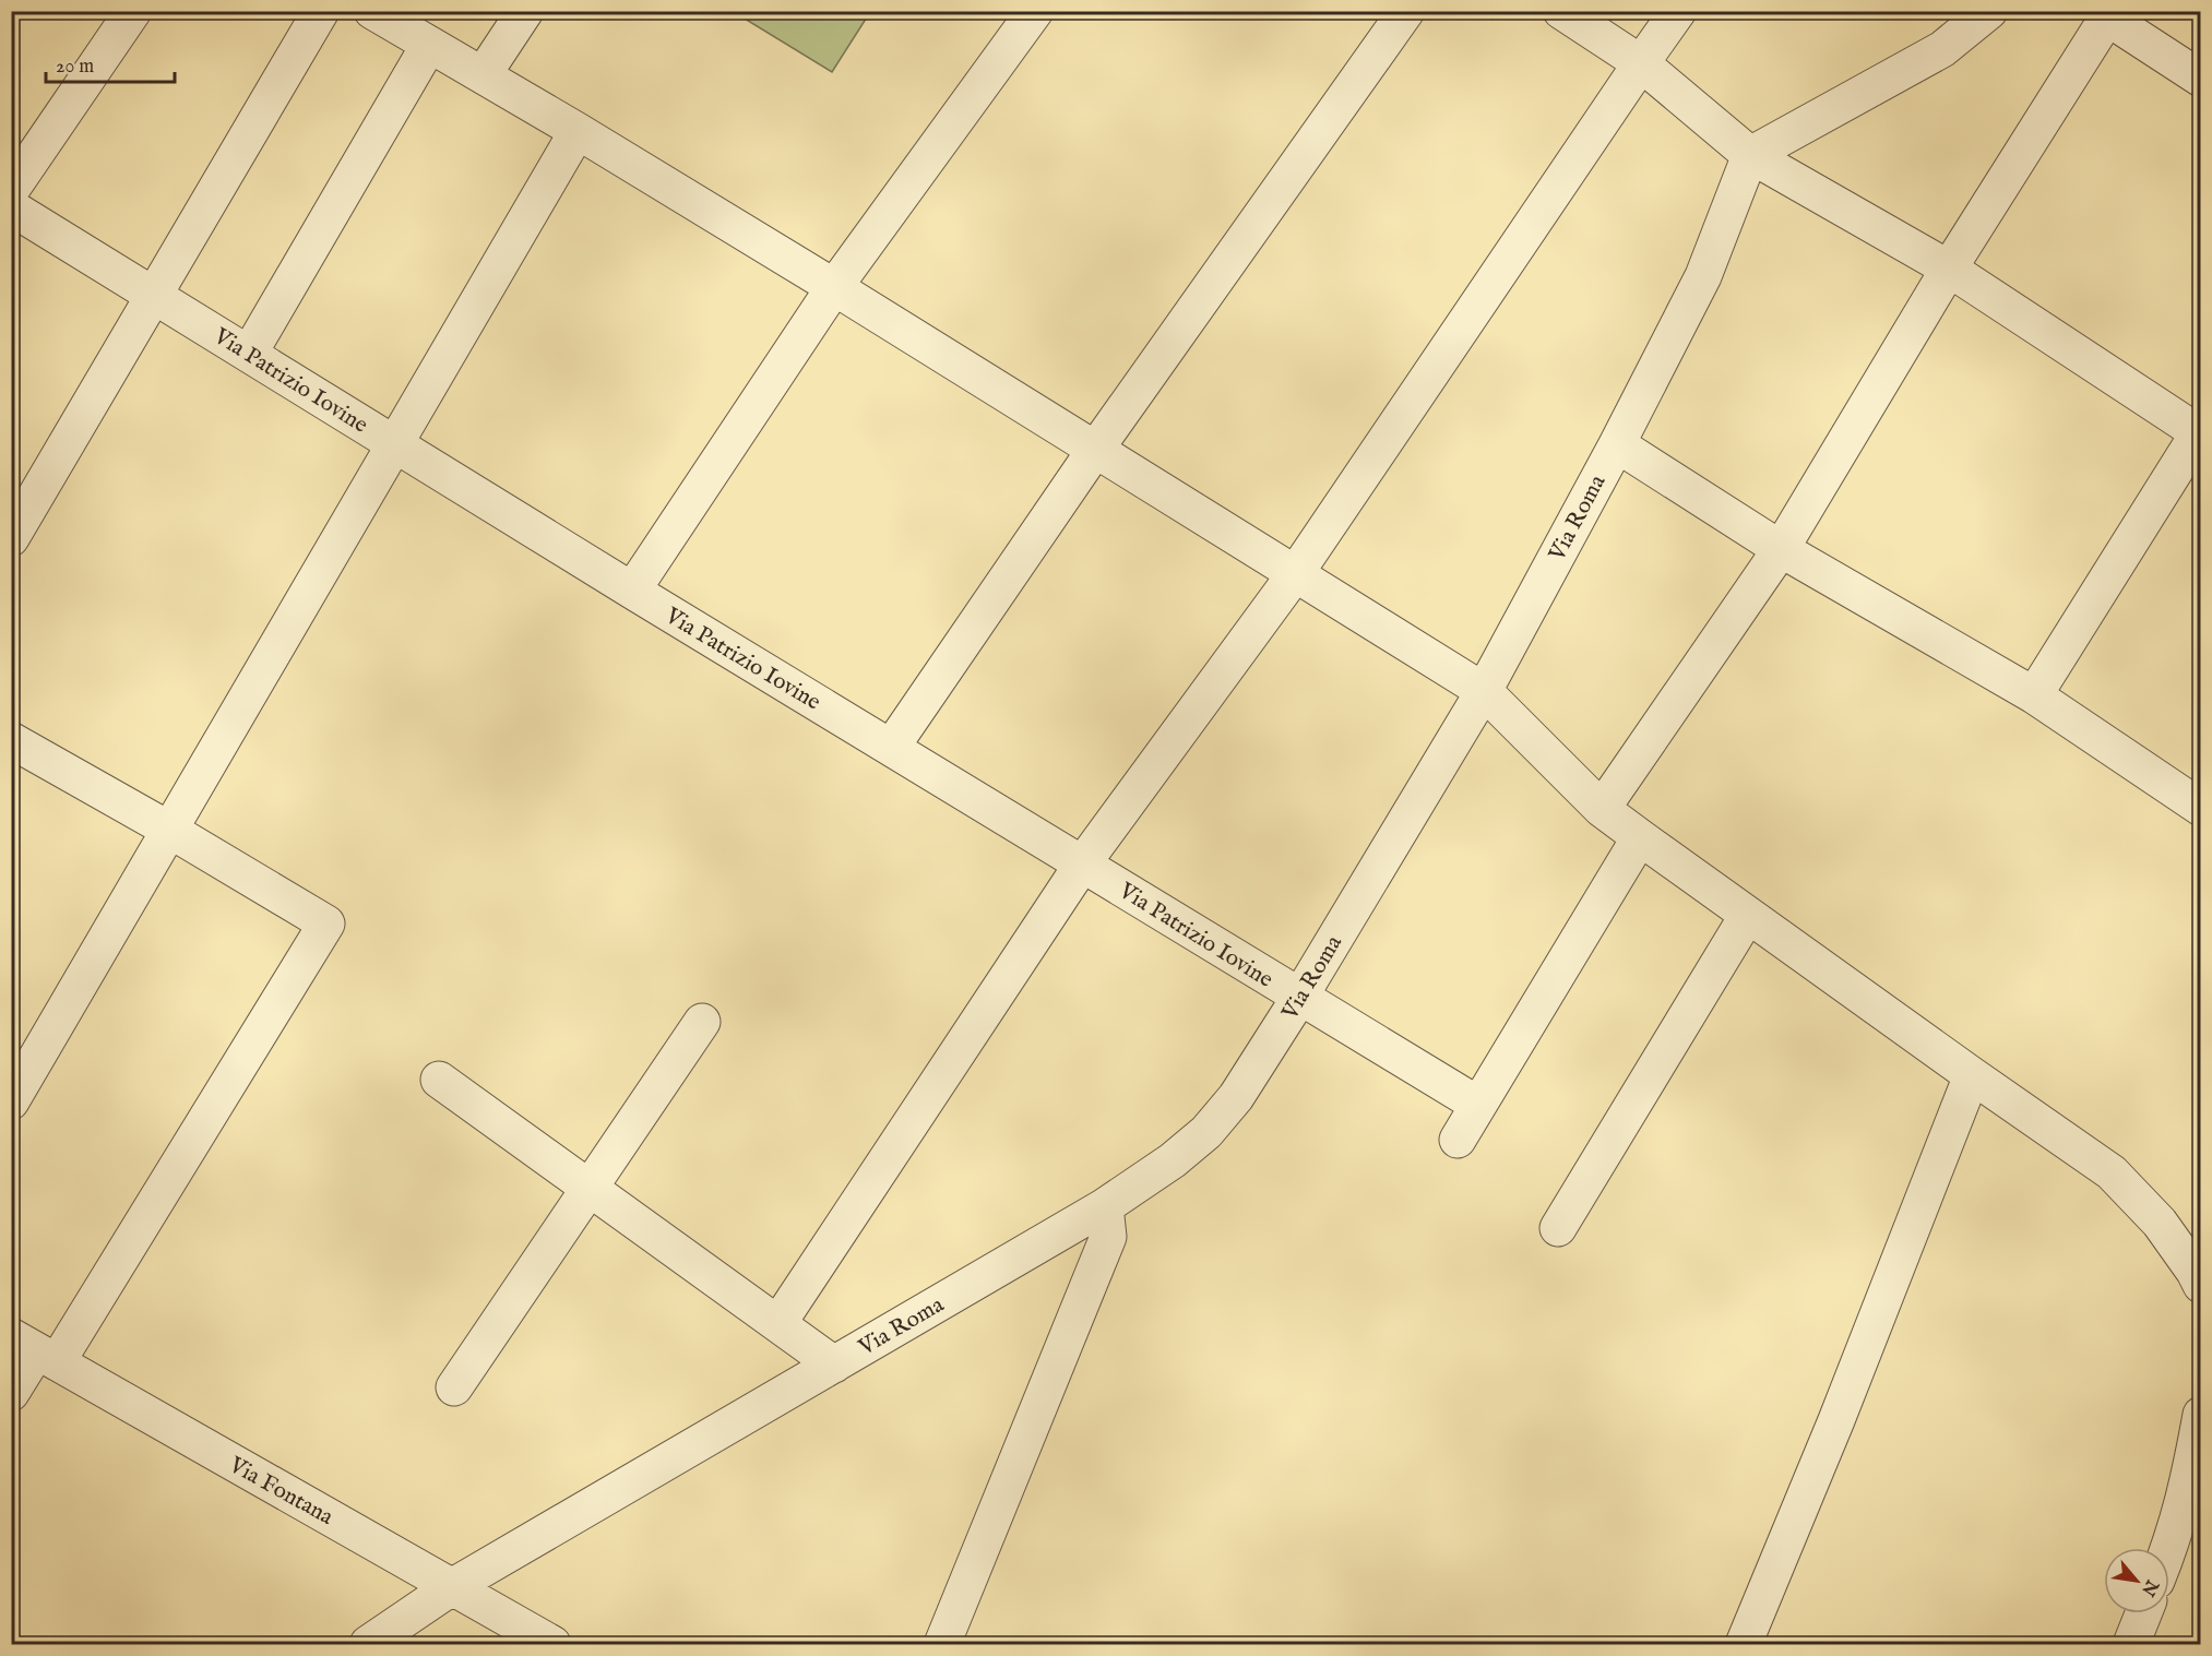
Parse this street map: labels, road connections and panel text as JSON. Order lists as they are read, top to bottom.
{
  "streets": {
    "street": ["Via Patrizio Iovine", "Via Roma", "Via Fontana"]
  },
  "crossings": [
    ["Via Patrizio Iovine", "Via Roma"],
    ["Via Roma", "Via Fontana"]
  ],
  "scale_bar": "20 m",
  "north": "bottom right"
}
